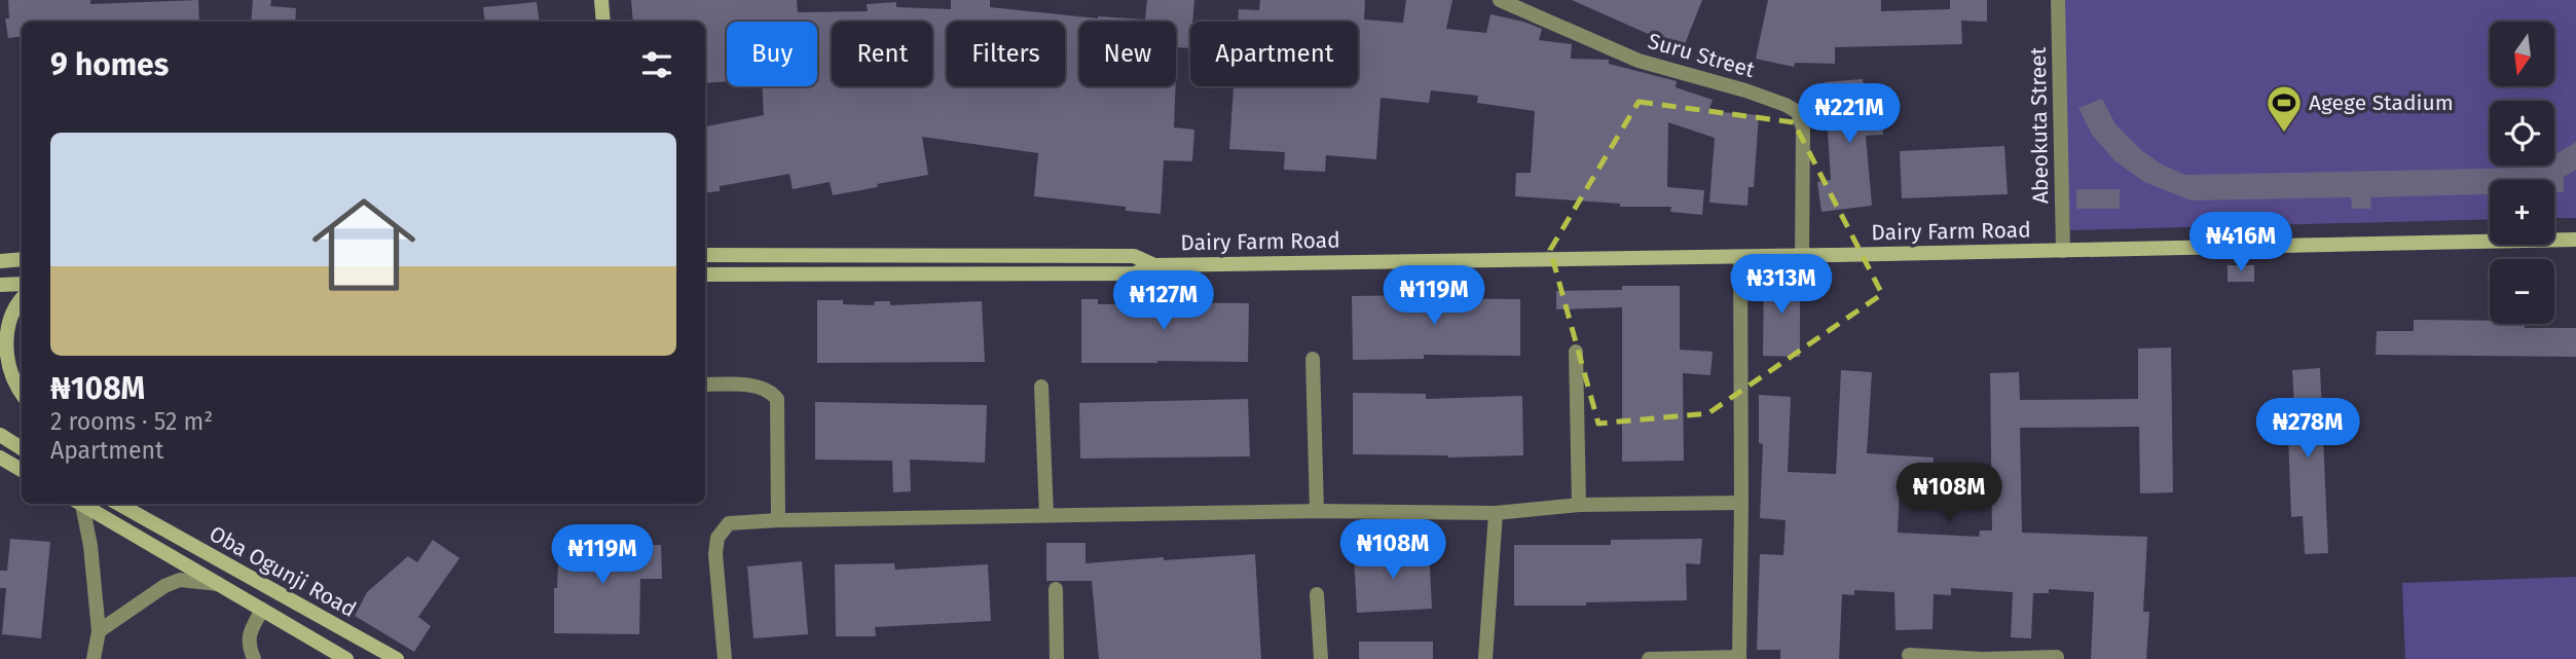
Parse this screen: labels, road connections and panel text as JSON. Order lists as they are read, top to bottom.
{
  "streets": {
    "main road": ["Dairy Farm Road", "Oba Ogunji Road"],
    "street": ["Suru Street", "Abeokuta Street"]
  },
  "crossings": [
    ["Suru Street", "Dairy Farm Road"],
    ["Abeokuta Street", "Dairy Farm Road"]
  ],
  "places": {
    "sports": ["Agege Stadium"]
  },
  "north": "bottom",
  "page": {
    "map_buttons": ["+", "−"],
    "chip": [
      "Buy",
      "Rent",
      "Filters",
      "New",
      "Apartment"
    ],
    "heading": "9 homes",
    "price": [
      "₦221M",
      "₦416M",
      "₦313M",
      "₦119M",
      "₦127M",
      "₦278M",
      "₦108M",
      "₦108M",
      "₦119M"
    ],
    "list": [
      {
        "name": "₦108M",
        "note": "2 rooms · 52 m² · Apartment"
      }
    ]
  }
}
